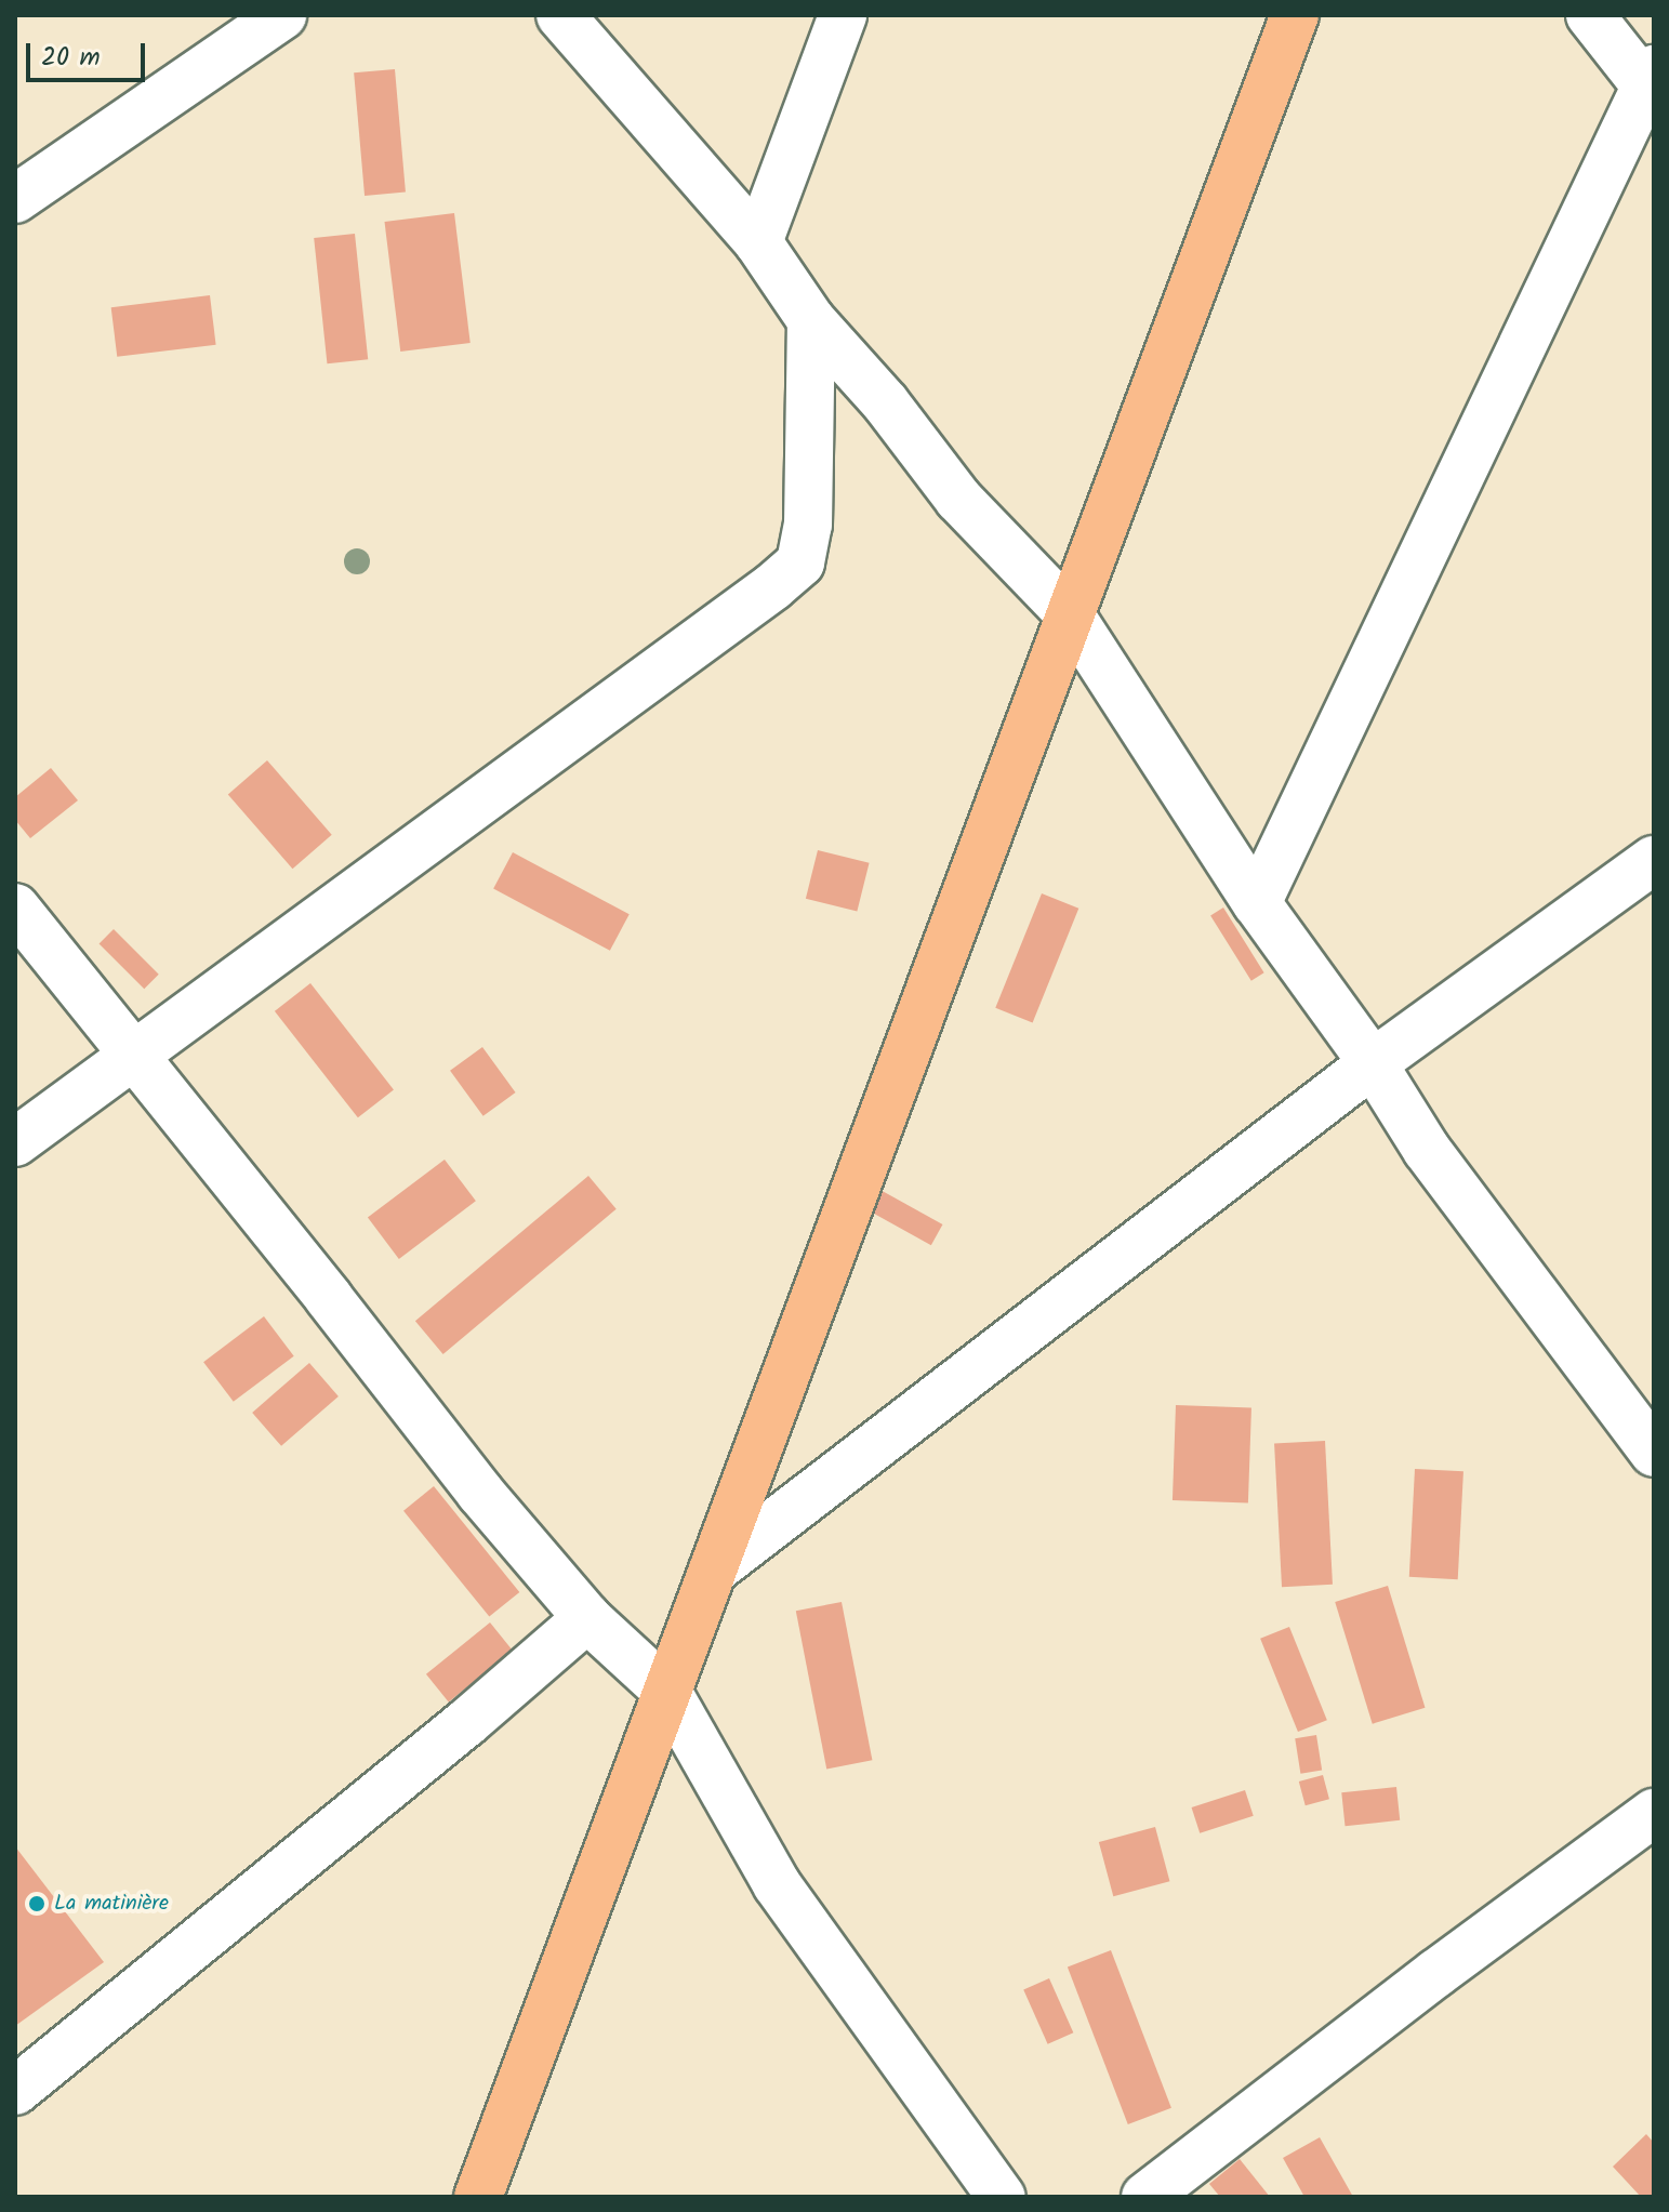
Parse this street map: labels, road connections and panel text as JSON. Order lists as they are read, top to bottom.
{
  "places": ["La matinière"],
  "scale_bar": "20 m"
}
